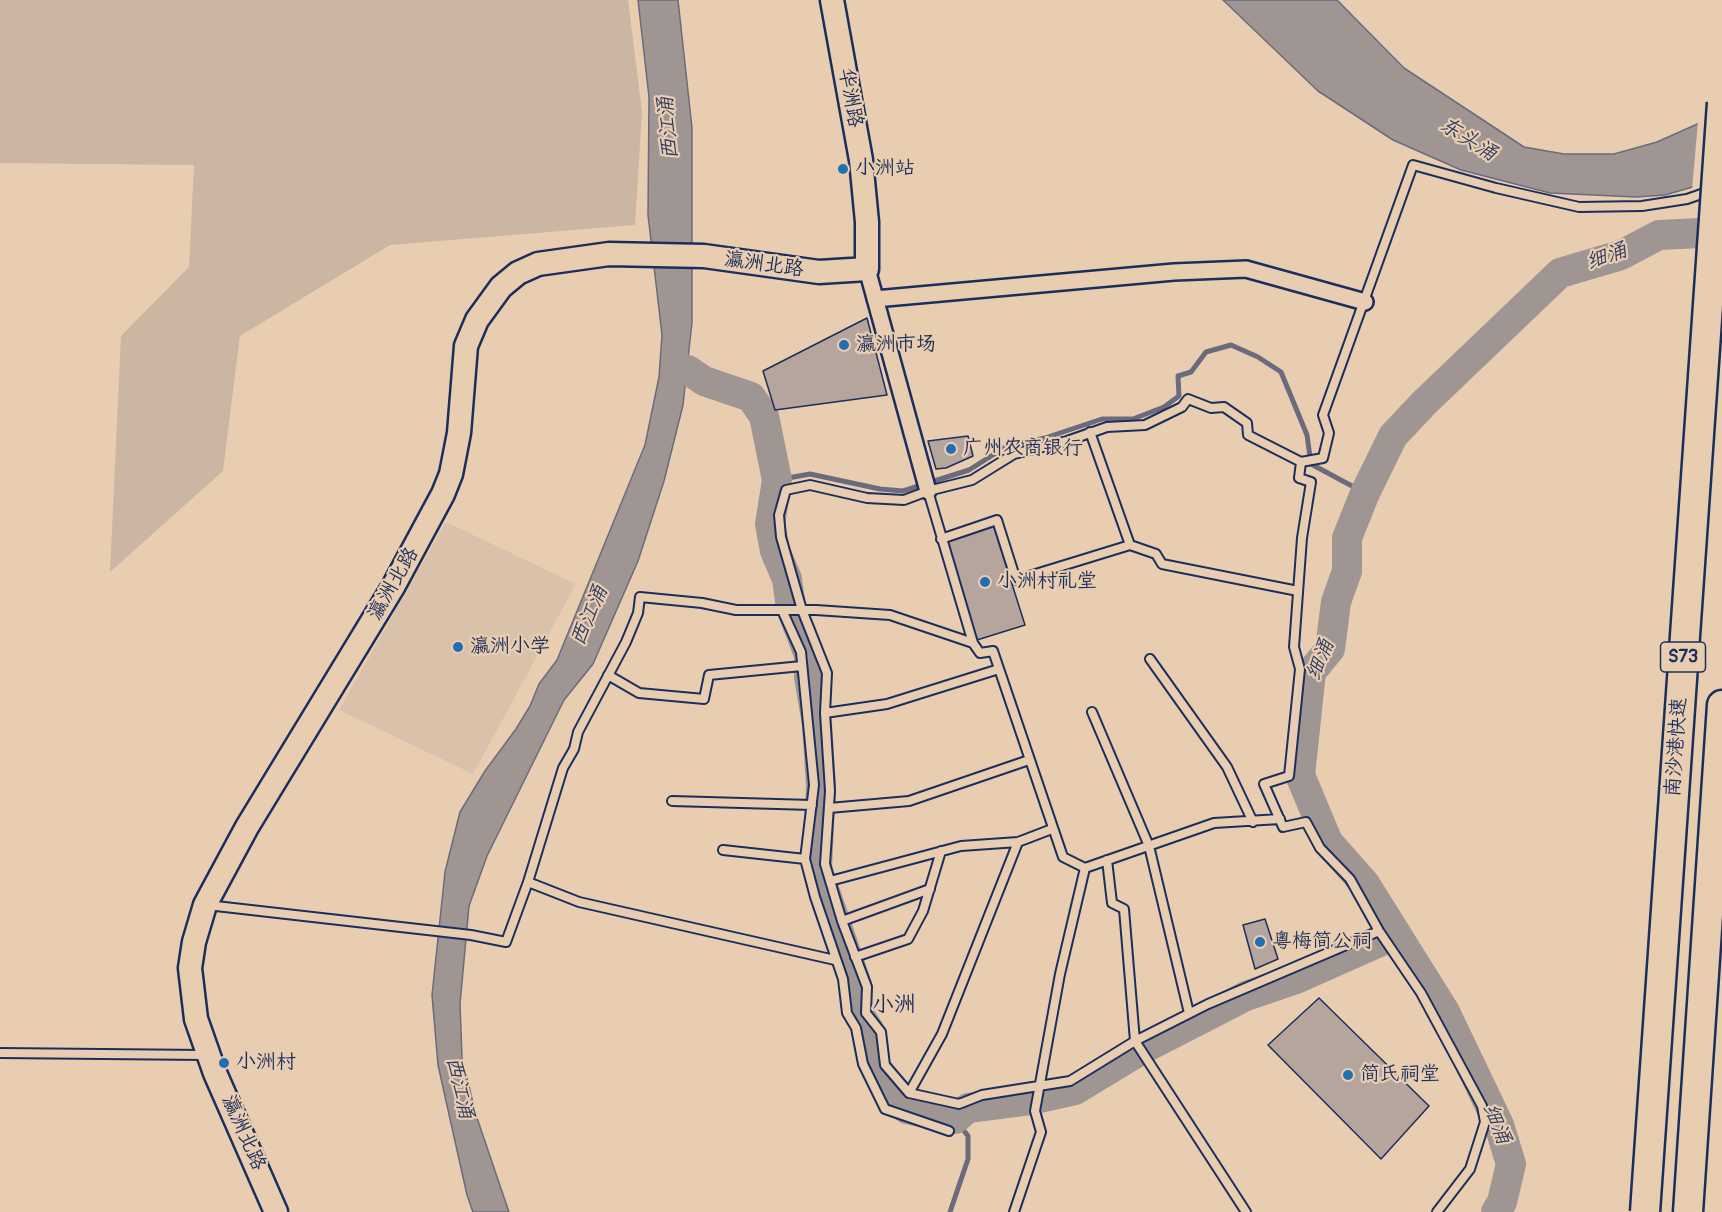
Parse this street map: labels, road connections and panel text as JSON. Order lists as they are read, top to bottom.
{
  "streets": {
    "highway": ["S73", "南沙港快速"],
    "main road": ["华洲路", "瀛洲北路"]
  },
  "crossings": [
    ["华洲路", "瀛洲北路"]
  ],
  "districts": ["小洲"],
  "water": ["西江涌", "东头涌", "细涌"],
  "places": [
    "小洲站",
    "瀛洲市场",
    "广州农商银行",
    "小洲村礼堂",
    "瀛洲小学",
    "粤梅简公祠",
    "小洲村",
    "简氏祠堂"
  ]
}
